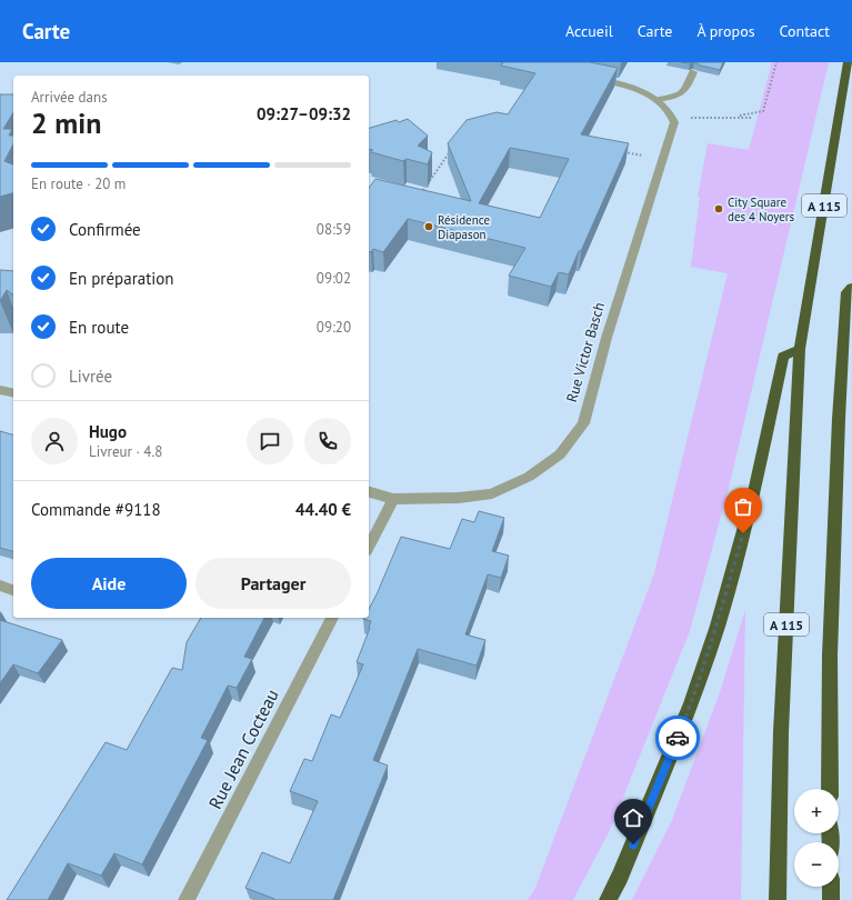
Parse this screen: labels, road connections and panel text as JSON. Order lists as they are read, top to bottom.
{
  "streets": {
    "highway": ["A 115"],
    "street": ["Rue Victor Basch"],
    "lane": ["Rue Jean Cocteau"]
  },
  "places": ["City Square des 4 Noyers", "Résidence Diapason"],
  "page": {
    "header": "Carte",
    "nav": [
      "Accueil",
      "Carte",
      "À propos",
      "Contact"
    ],
    "heading": ["2 min", "Arrivée dans", "09:27–09:32"],
    "panel": [
      "Hugo",
      "Livreur · 4.8",
      "Commande #9118",
      "44.40 €"
    ],
    "bar": "En route · 20 m",
    "list": [
      ["Confirmée", "08:59"],
      ["En préparation", "09:02"],
      ["En route", "09:20"],
      "Livrée"
    ],
    "buttons": ["Aide", "Partager"],
    "map_buttons": ["+", "−"]
  }
}
